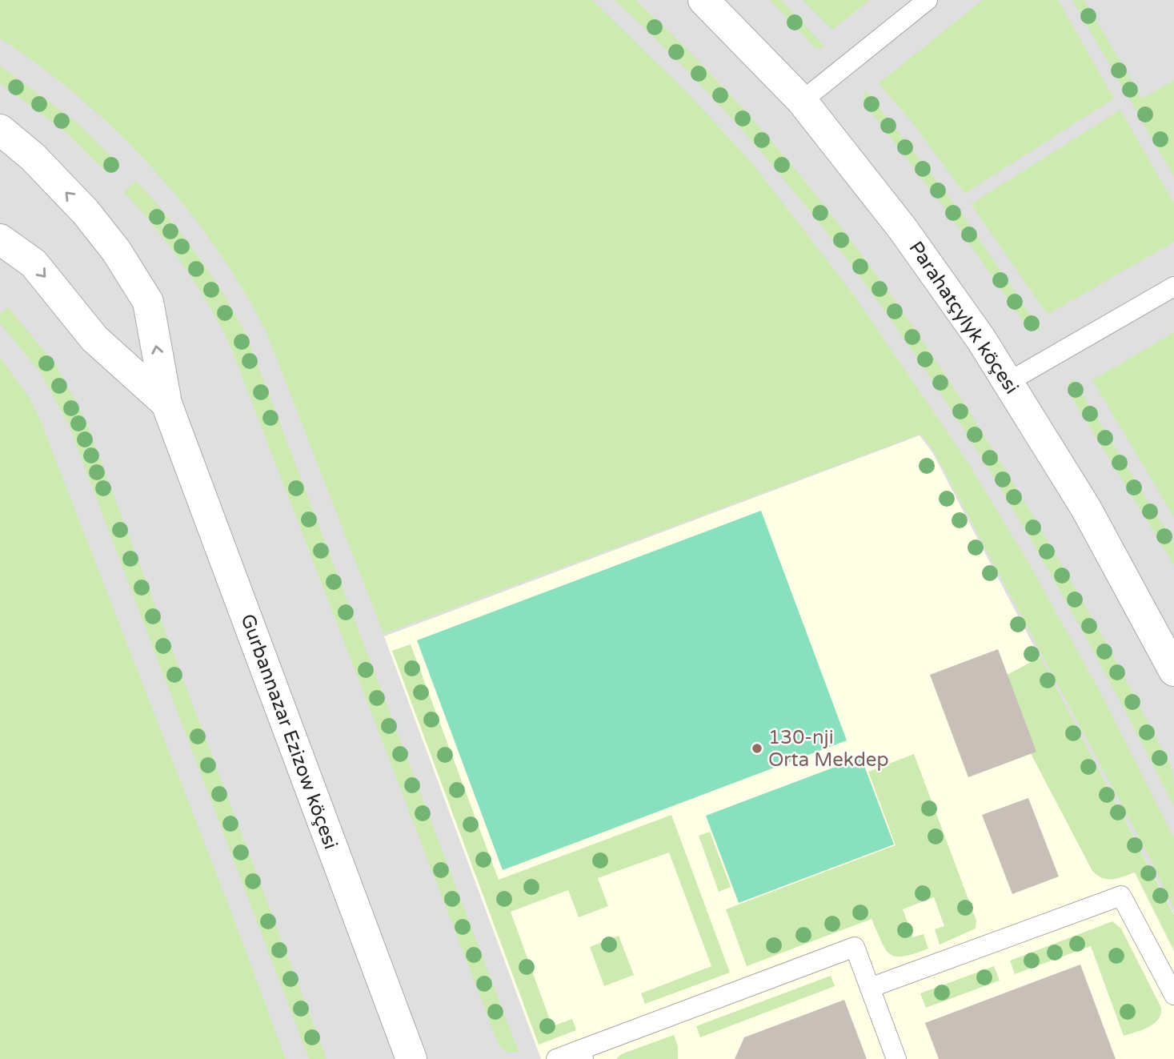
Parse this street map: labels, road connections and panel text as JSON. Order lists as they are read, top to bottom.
{
  "streets": {
    "street": ["Parahatçylyk köçesi", "Gurbannazar Ezizow köçesi"]
  },
  "places": ["130-nji Orta Mekdep"]
}
